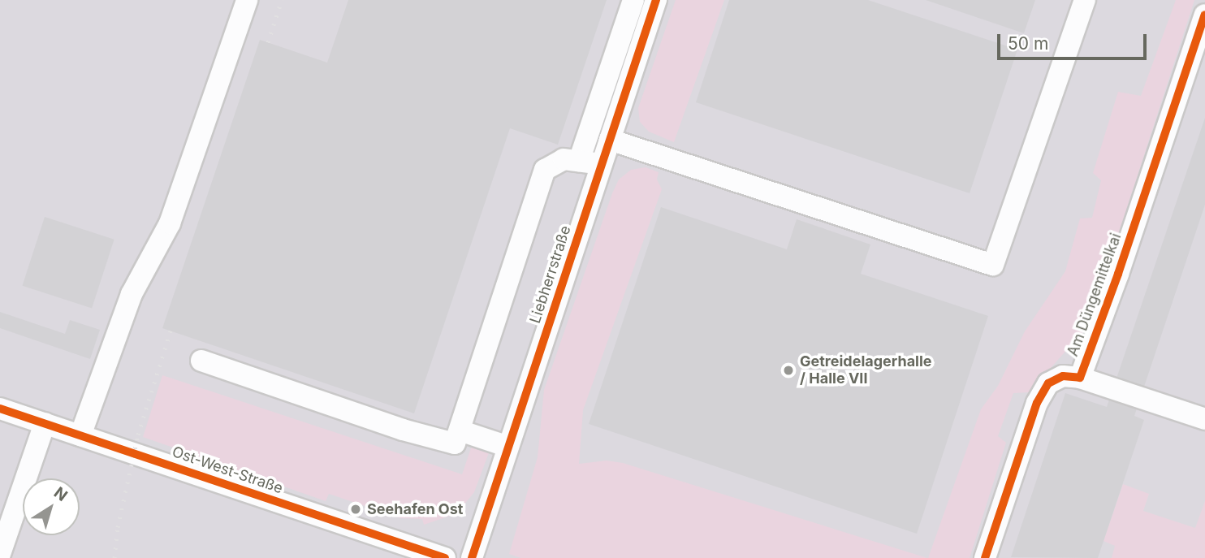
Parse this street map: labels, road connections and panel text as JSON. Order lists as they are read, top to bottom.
{
  "streets": {
    "street": ["Liebherrstraße", "Am Düngemittelkai", "Ost-West-Straße"]
  },
  "places": ["Getreidelagerhalle / Halle VII", "Seehafen Ost"],
  "scale_bar": "50 m",
  "north": "top right"
}
